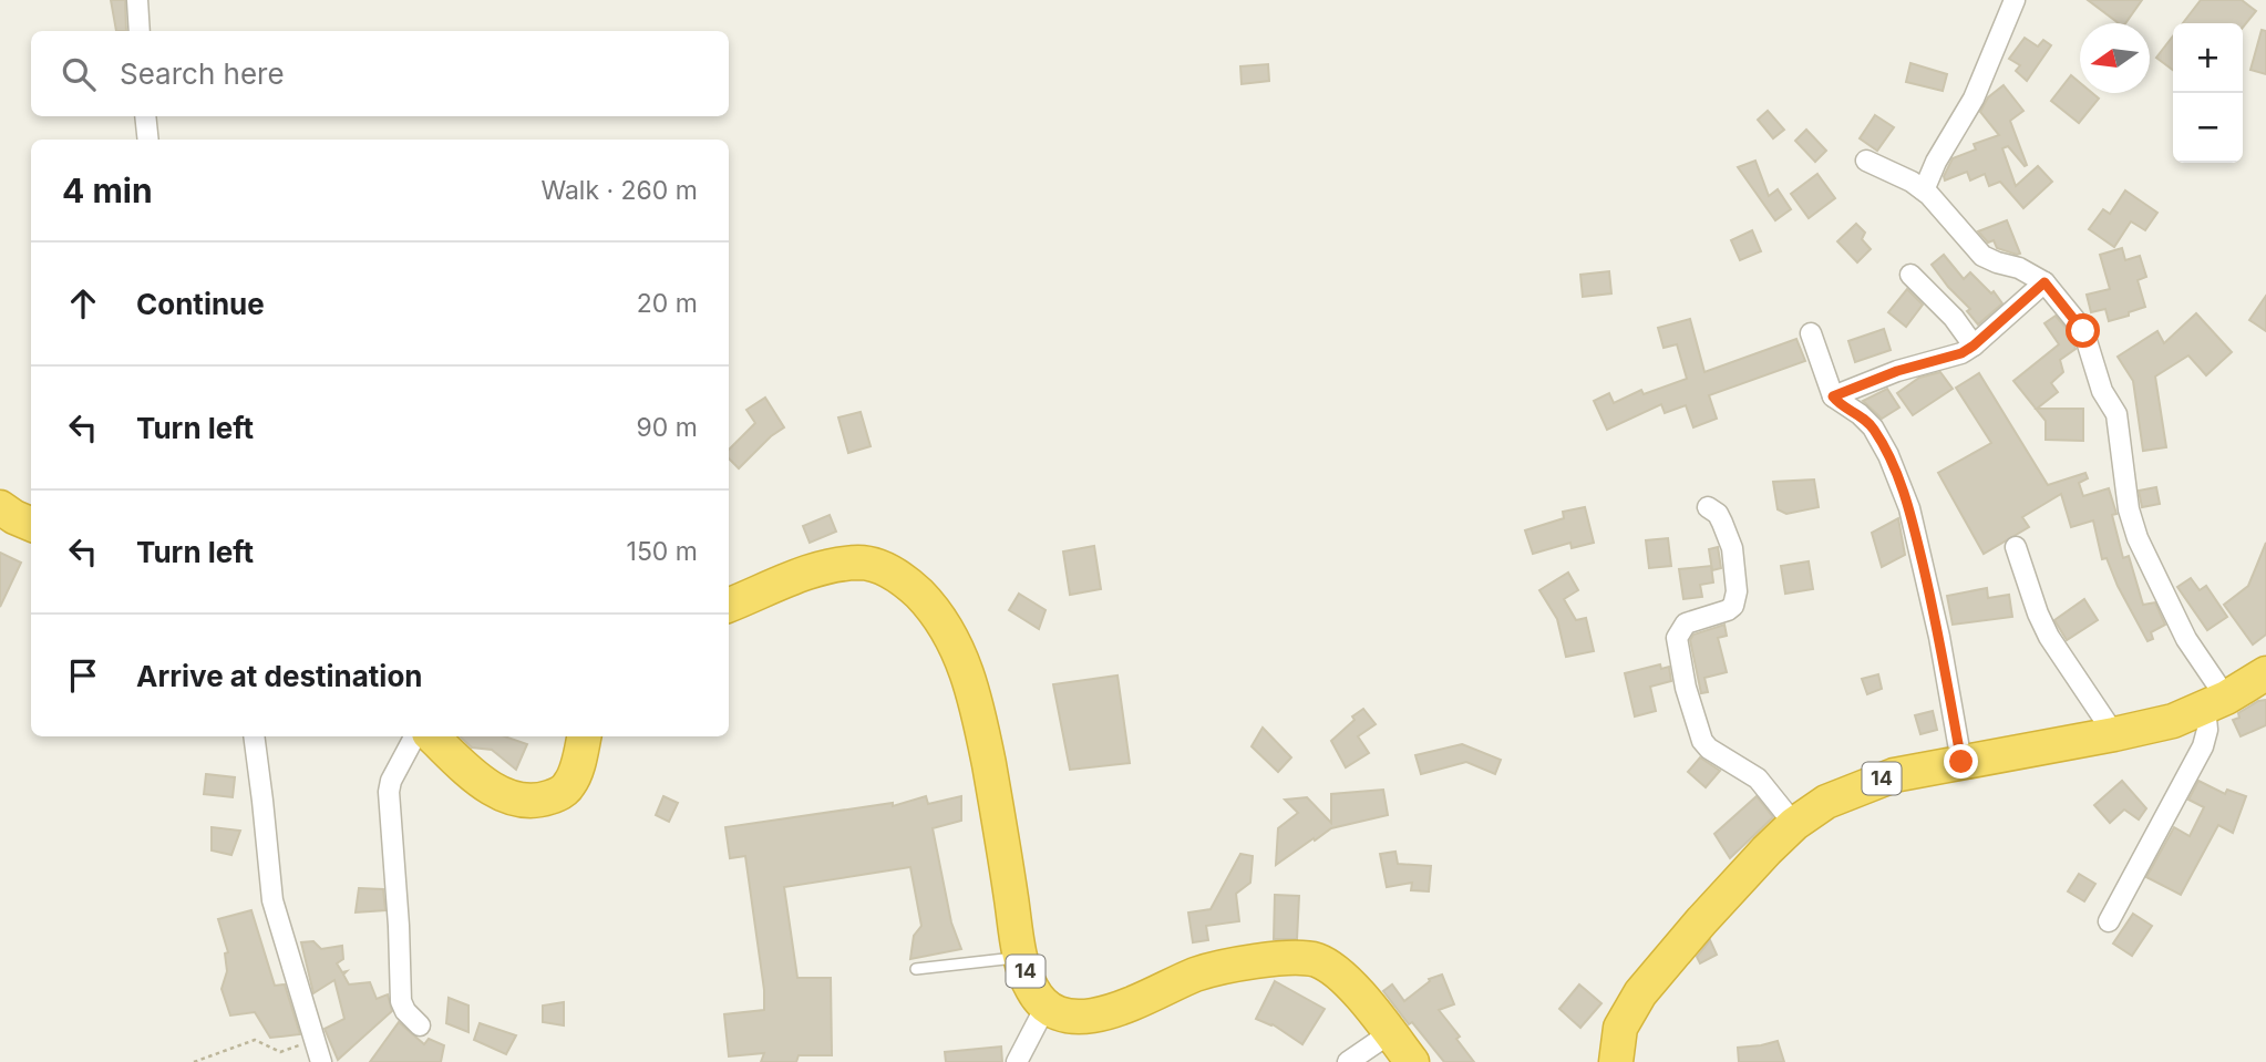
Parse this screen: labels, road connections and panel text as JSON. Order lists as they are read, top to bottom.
{
  "streets": {
    "highway": ["14"]
  },
  "north": "left",
  "page": {
    "map_buttons": ["+", "−"],
    "search": "Search here",
    "heading": ["4 min", "Walk · 260 m"],
    "list": [
      ["Continue", "20 m"],
      ["Turn left", "90 m"],
      ["Turn left", "150 m"],
      "Arrive at destination"
    ]
  }
}
